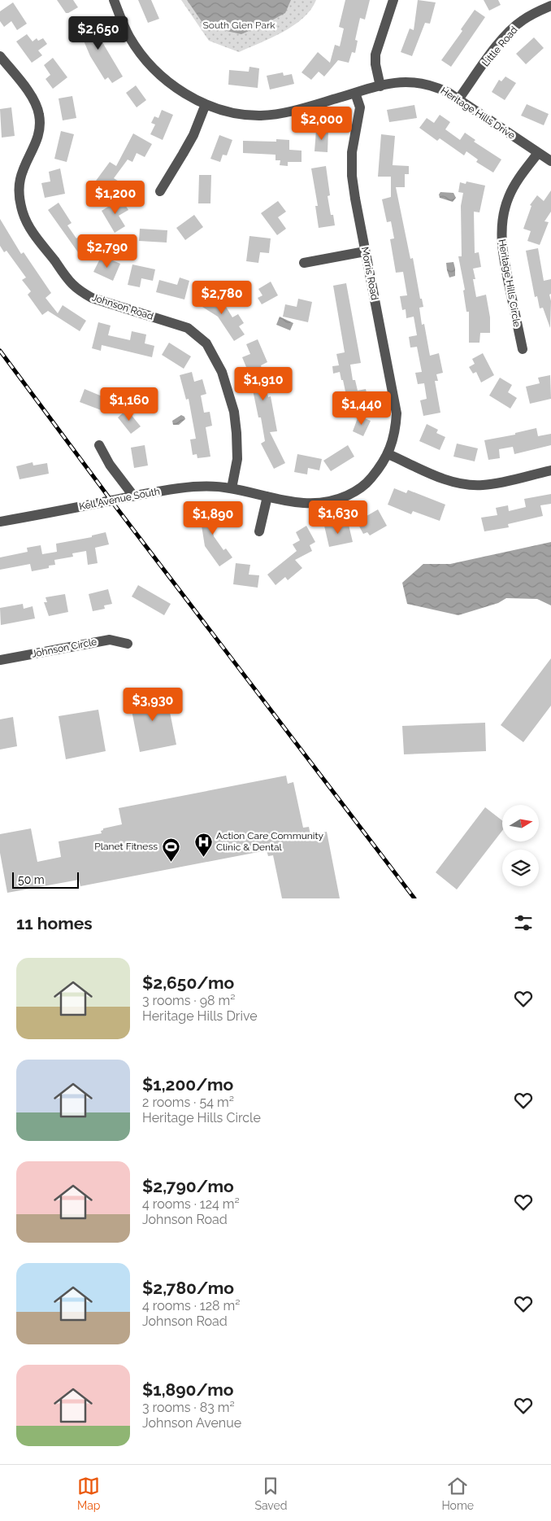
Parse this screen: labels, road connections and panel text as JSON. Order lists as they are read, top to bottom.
{
  "streets": {
    "street": [
      "Little Road",
      "Heritage Hills Drive",
      "Morris Road",
      "Heritage Hills Circle",
      "Johnson Road",
      "Kell Avenue South",
      "Johnson Circle"
    ]
  },
  "crossings": [
    ["Little Road", "Heritage Hills Drive"],
    ["Heritage Hills Drive", "Morris Road"],
    ["Heritage Hills Drive", "Heritage Hills Circle"],
    ["Morris Road", "Kell Avenue South"],
    ["Johnson Road", "Kell Avenue South"]
  ],
  "parks": ["South Glen Park"],
  "places": {
    "hospital": ["Action Care Community Clinic & Dental"],
    "sports": ["Planet Fitness"]
  },
  "scale_bar": "50 m",
  "north": "right",
  "page": {
    "price": [
      "$2,650",
      "$2,000",
      "$1,200",
      "$2,790",
      "$2,780",
      "$1,910",
      "$1,160",
      "$1,440",
      "$1,630",
      "$1,890",
      "$3,930"
    ],
    "scale": "50 m",
    "heading": "11 homes",
    "list": [
      {
        "name": "$2,650/mo",
        "note": "3 rooms · 98 m² · Heritage Hills Drive"
      },
      {
        "name": "$1,200/mo",
        "note": "2 rooms · 54 m² · Heritage Hills Circle"
      },
      {
        "name": "$2,790/mo",
        "note": "4 rooms · 124 m² · Johnson Road"
      },
      {
        "name": "$2,780/mo",
        "note": "4 rooms · 128 m² · Johnson Road"
      },
      {
        "name": "$1,890/mo",
        "note": "3 rooms · 83 m² · Johnson Avenue"
      }
    ],
    "tabs": ["Map", "Saved", "Home"]
  }
}
